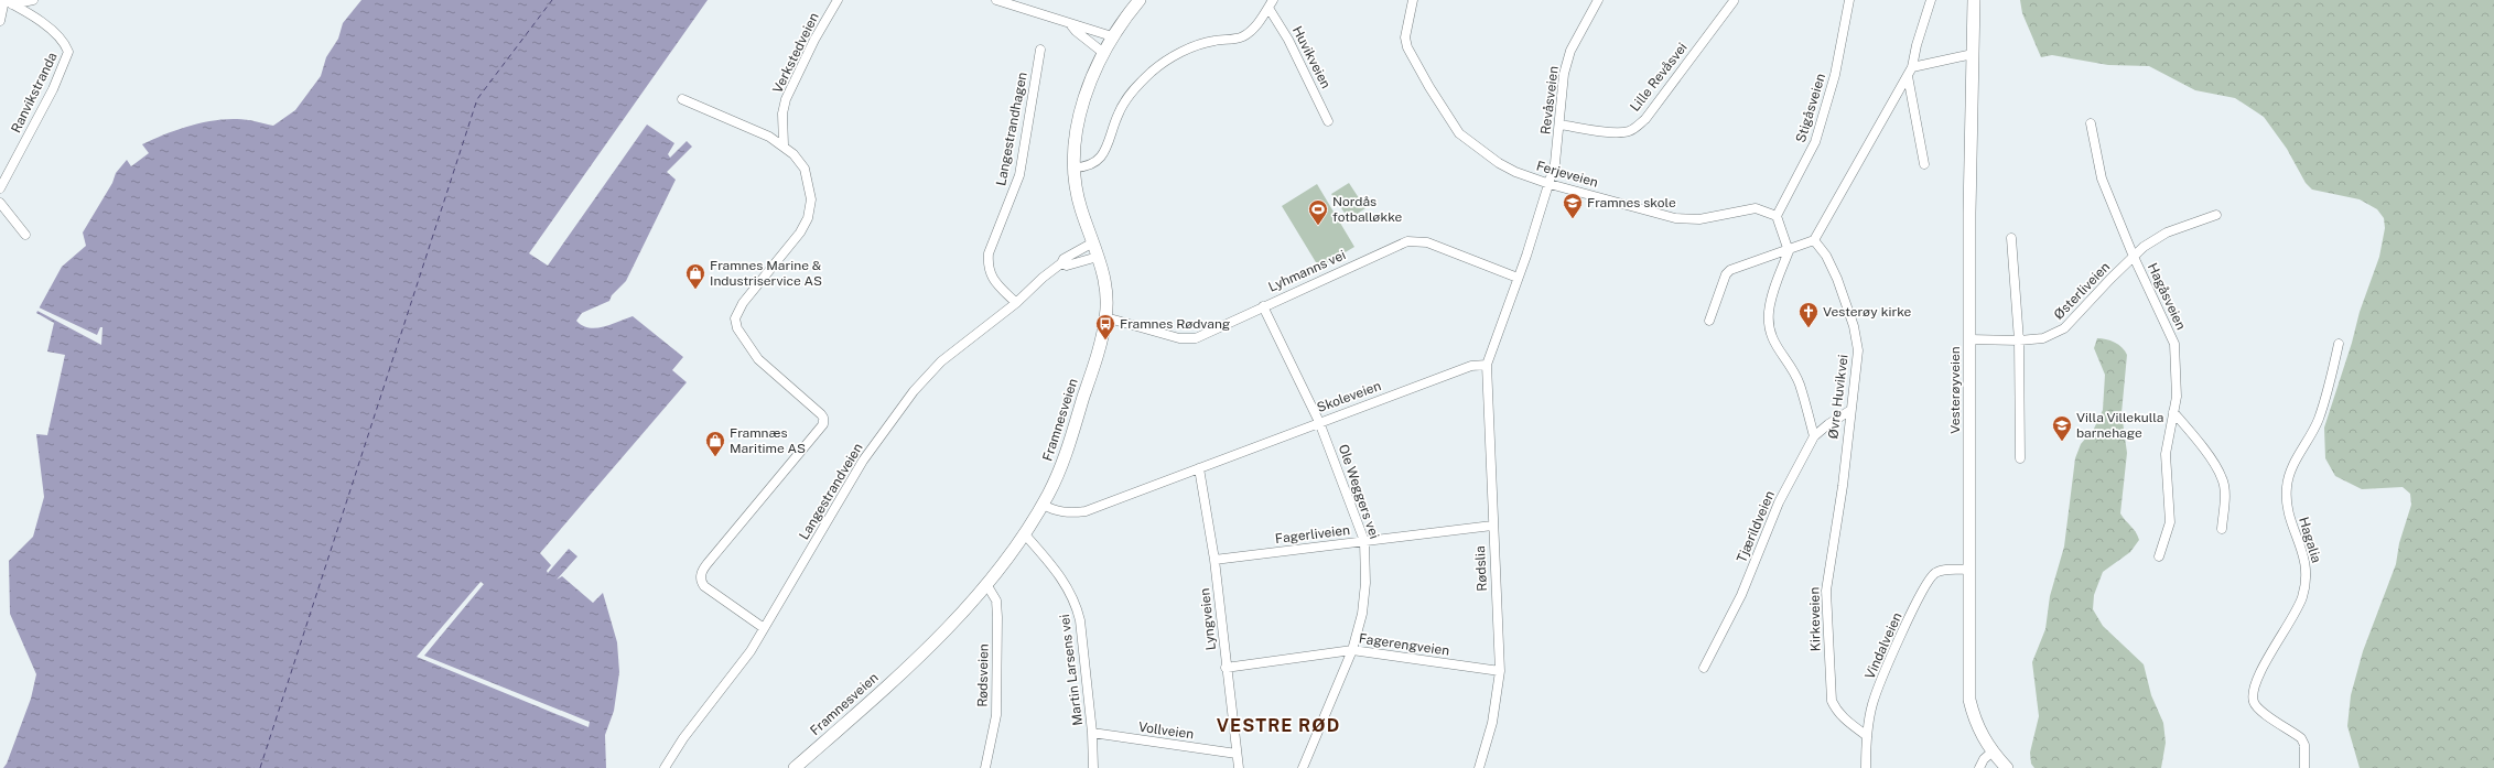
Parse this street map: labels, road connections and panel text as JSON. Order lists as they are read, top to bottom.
{
  "streets": {
    "main road": ["Vesterøyveien", "Framnesveien"],
    "street": [
      "Verkstedveien",
      "Huvikveien",
      "Lille Revåsvei",
      "Ranvikstranda",
      "Revåsveien",
      "Stigåsveien",
      "Langestrandhagen",
      "Ferjeveien",
      "Lyhmanns vei",
      "Østerliveien",
      "Hagåsveien",
      "Skoleveien",
      "Øvre Huvikvei",
      "Langestrandveien",
      "Ole Weggers vei",
      "Tjærildveien",
      "Fagerliveien",
      "Hagalia",
      "Rødslia",
      "Lyngveien",
      "Kirkeveien",
      "Fagerengveien",
      "Vindalveien",
      "Martin Larsens vei",
      "Rødsveien",
      "Vollveien"
    ]
  },
  "crossings": [
    ["Huvikveien", "Framnesveien"],
    ["Lille Revåsvei", "Revåsveien"],
    ["Revåsveien", "Ferjeveien"],
    ["Stigåsveien", "Ferjeveien"],
    ["Langestrandhagen", "Langestrandveien"],
    ["Lyhmanns vei", "Framnesveien"],
    ["Lyhmanns vei", "Ole Weggers vei"],
    ["Østerliveien", "Hagåsveien"],
    ["Østerliveien", "Vesterøyveien"],
    ["Vesterøyveien", "Vindalveien"],
    ["Skoleveien", "Framnesveien"],
    ["Skoleveien", "Ole Weggers vei"],
    ["Skoleveien", "Rødslia"],
    ["Skoleveien", "Lyngveien"],
    ["Øvre Huvikvei", "Tjærildveien"],
    ["Øvre Huvikvei", "Kirkeveien"],
    ["Framnesveien", "Langestrandveien"],
    ["Framnesveien", "Martin Larsens vei"],
    ["Framnesveien", "Rødsveien"],
    ["Ole Weggers vei", "Fagerliveien"],
    ["Ole Weggers vei", "Fagerengveien"],
    ["Fagerliveien", "Rødslia"],
    ["Fagerliveien", "Lyngveien"],
    ["Rødslia", "Fagerengveien"],
    ["Lyngveien", "Fagerengveien"],
    ["Lyngveien", "Vollveien"],
    ["Kirkeveien", "Vindalveien"],
    ["Martin Larsens vei", "Vollveien"]
  ],
  "districts": ["VESTRE RØD"],
  "places": {
    "school or university": ["Framnes skole", "Villa Villekulla barnehage"],
    "sports": ["Nordås fotballøkke"],
    "shop": ["Framnes Marine & Industriservice AS", "Framnæs Maritime AS"],
    "church": ["Vesterøy kirke"],
    "bus stop": ["Framnes Rødvang"]
  }
}
